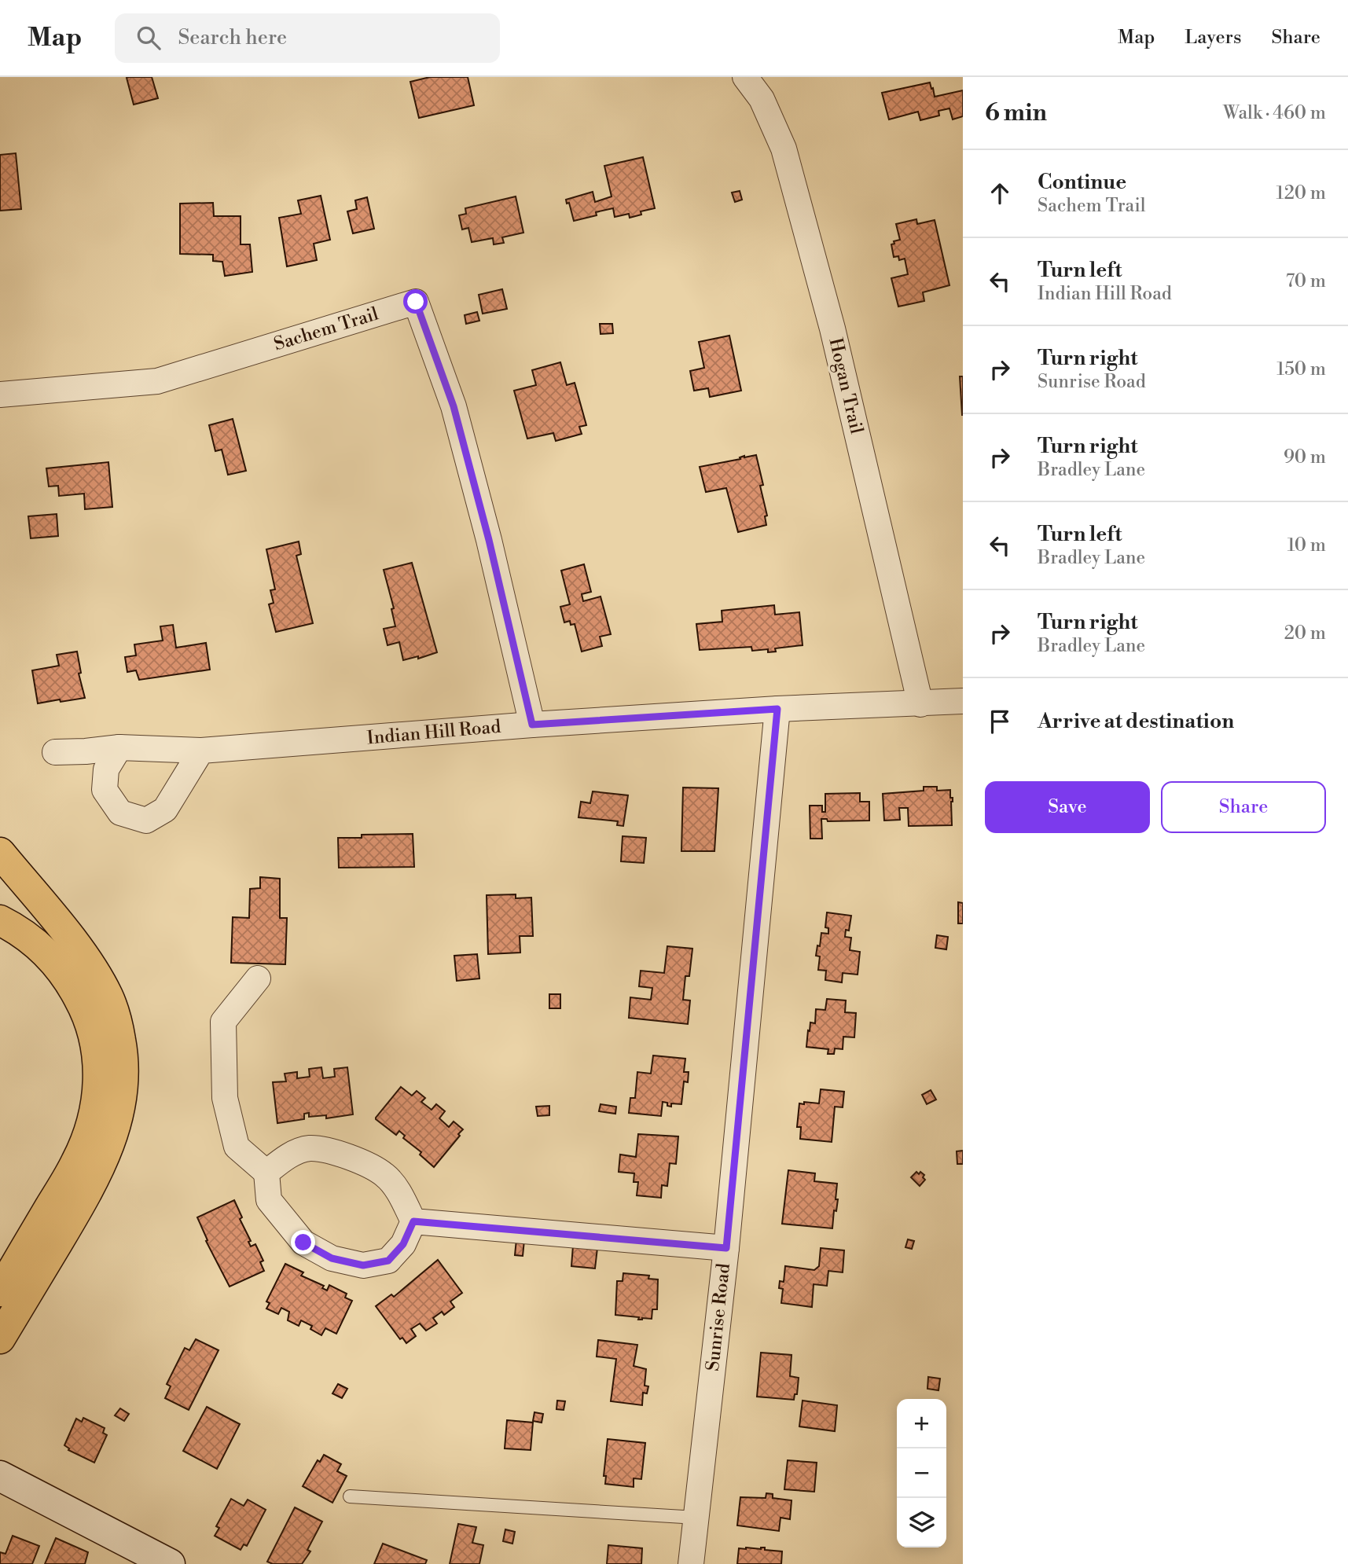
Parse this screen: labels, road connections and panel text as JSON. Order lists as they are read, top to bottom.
{
  "streets": {
    "street": [
      "Sachem Trail",
      "Hogan Trail",
      "Indian Hill Road",
      "Sunrise Road"
    ]
  },
  "crossings": [
    ["Sachem Trail", "Indian Hill Road"],
    ["Hogan Trail", "Indian Hill Road"],
    ["Indian Hill Road", "Sunrise Road"]
  ],
  "page": {
    "header": "Map",
    "search": "Search here",
    "nav": ["Map", "Layers", "Share"],
    "heading": ["6 min", "Walk · 460 m"],
    "list": [
      ["Continue", "Sachem Trail", "120 m"],
      ["Turn left", "Indian Hill Road", "70 m"],
      ["Turn right", "Sunrise Road", "150 m"],
      ["Turn right", "Bradley Lane", "90 m"],
      ["Turn left", "Bradley Lane", "10 m"],
      ["Turn right", "Bradley Lane", "20 m"],
      "Arrive at destination"
    ],
    "buttons": ["Save", "Share"],
    "map_buttons": ["+", "−"]
  }
}
